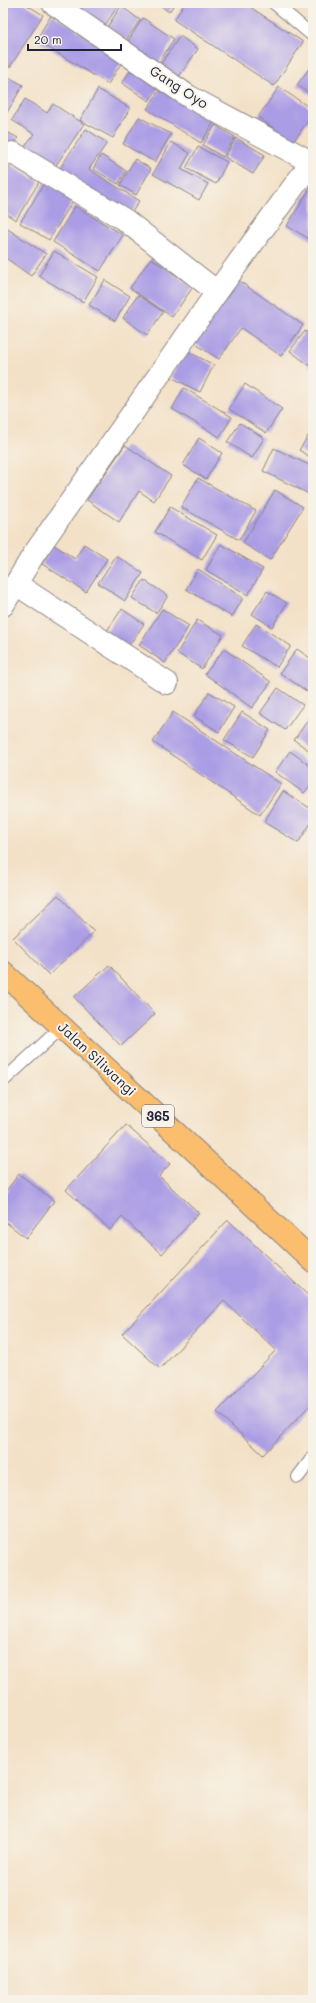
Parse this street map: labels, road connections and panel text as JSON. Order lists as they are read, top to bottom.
{
  "streets": {
    "main road": ["Jalan Siliwangi", "365"],
    "street": ["Gang Oyo"]
  },
  "scale_bar": "20 m"
}
